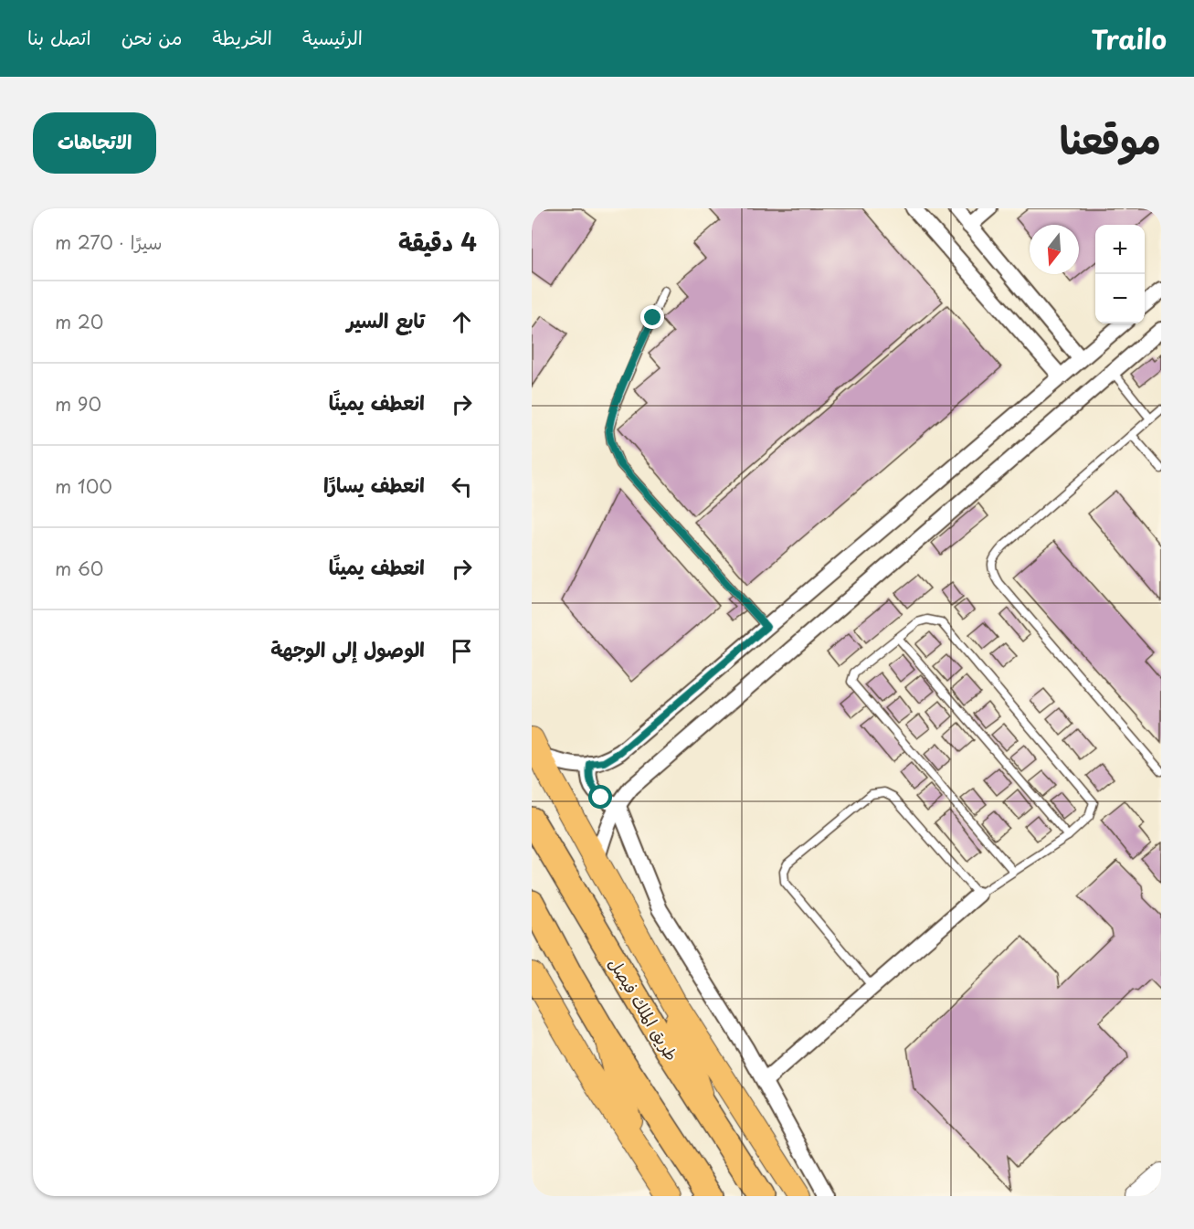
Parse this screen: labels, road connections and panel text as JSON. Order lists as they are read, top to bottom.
{
  "streets": {
    "highway": ["طريق الملك فيصل"]
  },
  "north": "bottom",
  "page": {
    "header": "Trailo",
    "nav": [
      "الرئيسية",
      "الخريطة",
      "من نحن",
      "اتصل بنا"
    ],
    "title": "موقعنا",
    "buttons": "الاتجاهات",
    "heading": ["4 دقيقة", "سيرًا · 270 m"],
    "map_buttons": ["+", "−"],
    "list": [
      ["تابع السير", "20 m"],
      ["انعطف يمينًا", "90 m"],
      ["انعطف يسارًا", "100 m"],
      ["انعطف يمينًا", "60 m"],
      "الوصول إلى الوجهة"
    ]
  }
}
